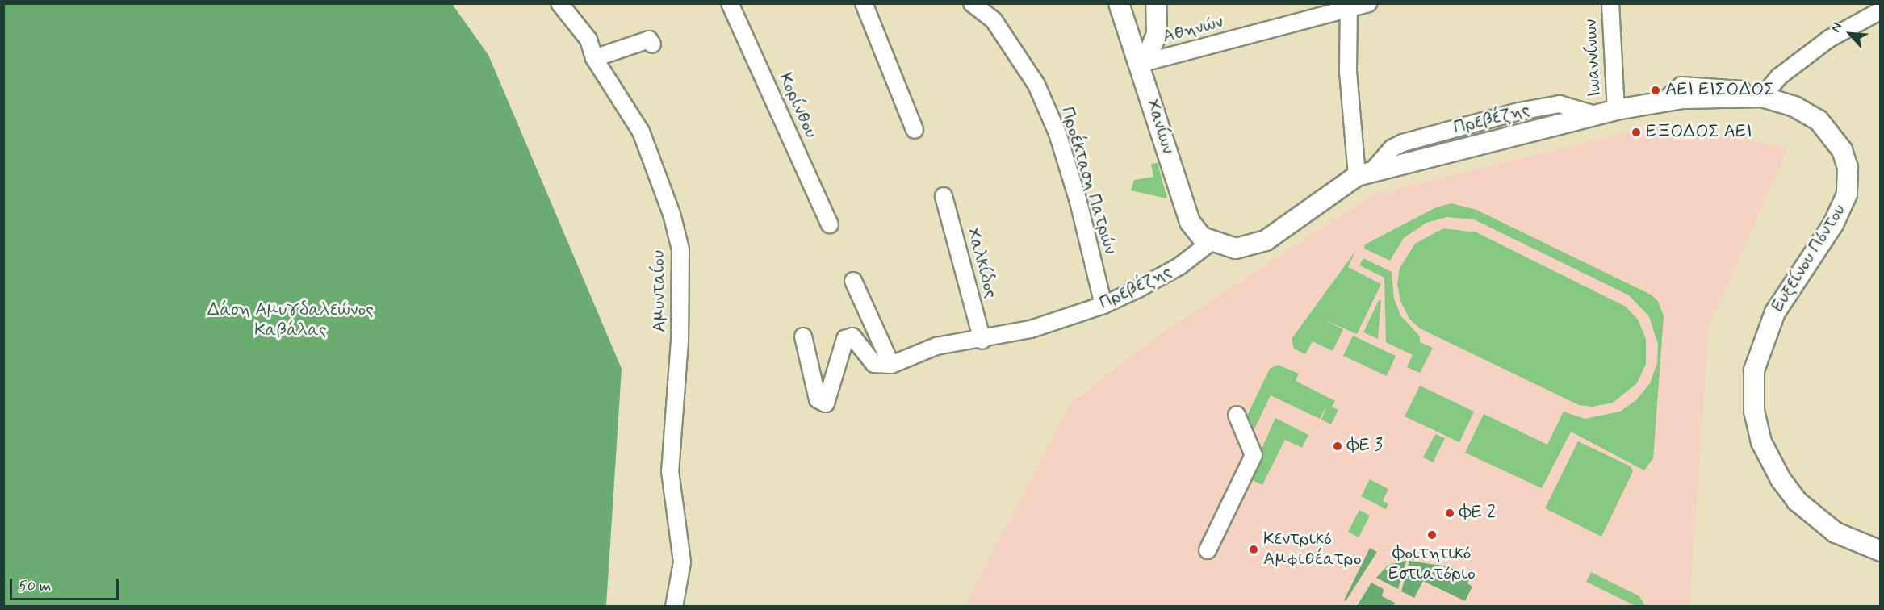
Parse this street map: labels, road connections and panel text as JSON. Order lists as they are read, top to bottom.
{
  "streets": {
    "street": [
      "Αθηνών",
      "Ιωαννίνων",
      "Κορίνθου",
      "Πρεβέζης",
      "Χανίων",
      "Προέκταση Πατρών",
      "Ευξείνου Πόντου",
      "Χαλκίδος",
      "Αμυνταίου"
    ]
  },
  "crossings": [
    ["Αθηνών", "Χανίων"],
    ["Ιωαννίνων", "Πρεβέζης"],
    ["Πρεβέζης", "Χανίων"],
    ["Πρεβέζης", "Προέκταση Πατρών"],
    ["Πρεβέζης", "Ευξείνου Πόντου"],
    ["Πρεβέζης", "Χαλκίδος"]
  ],
  "parks": ["Δάση Αμυγδαλεώνος Καβάλας"],
  "places": [
    "ΑΕΙ ΕΙΣΟΔΟΣ",
    "ΕΞΟΔΟΣ ΑΕΙ",
    "ΦΕ 3",
    "ΦΕ 2",
    "Φοιτητικό Εστιατόριο",
    "Κεντρικό Αμφιθέατρο"
  ],
  "scale_bar": "50 m",
  "north": "top left"
}
